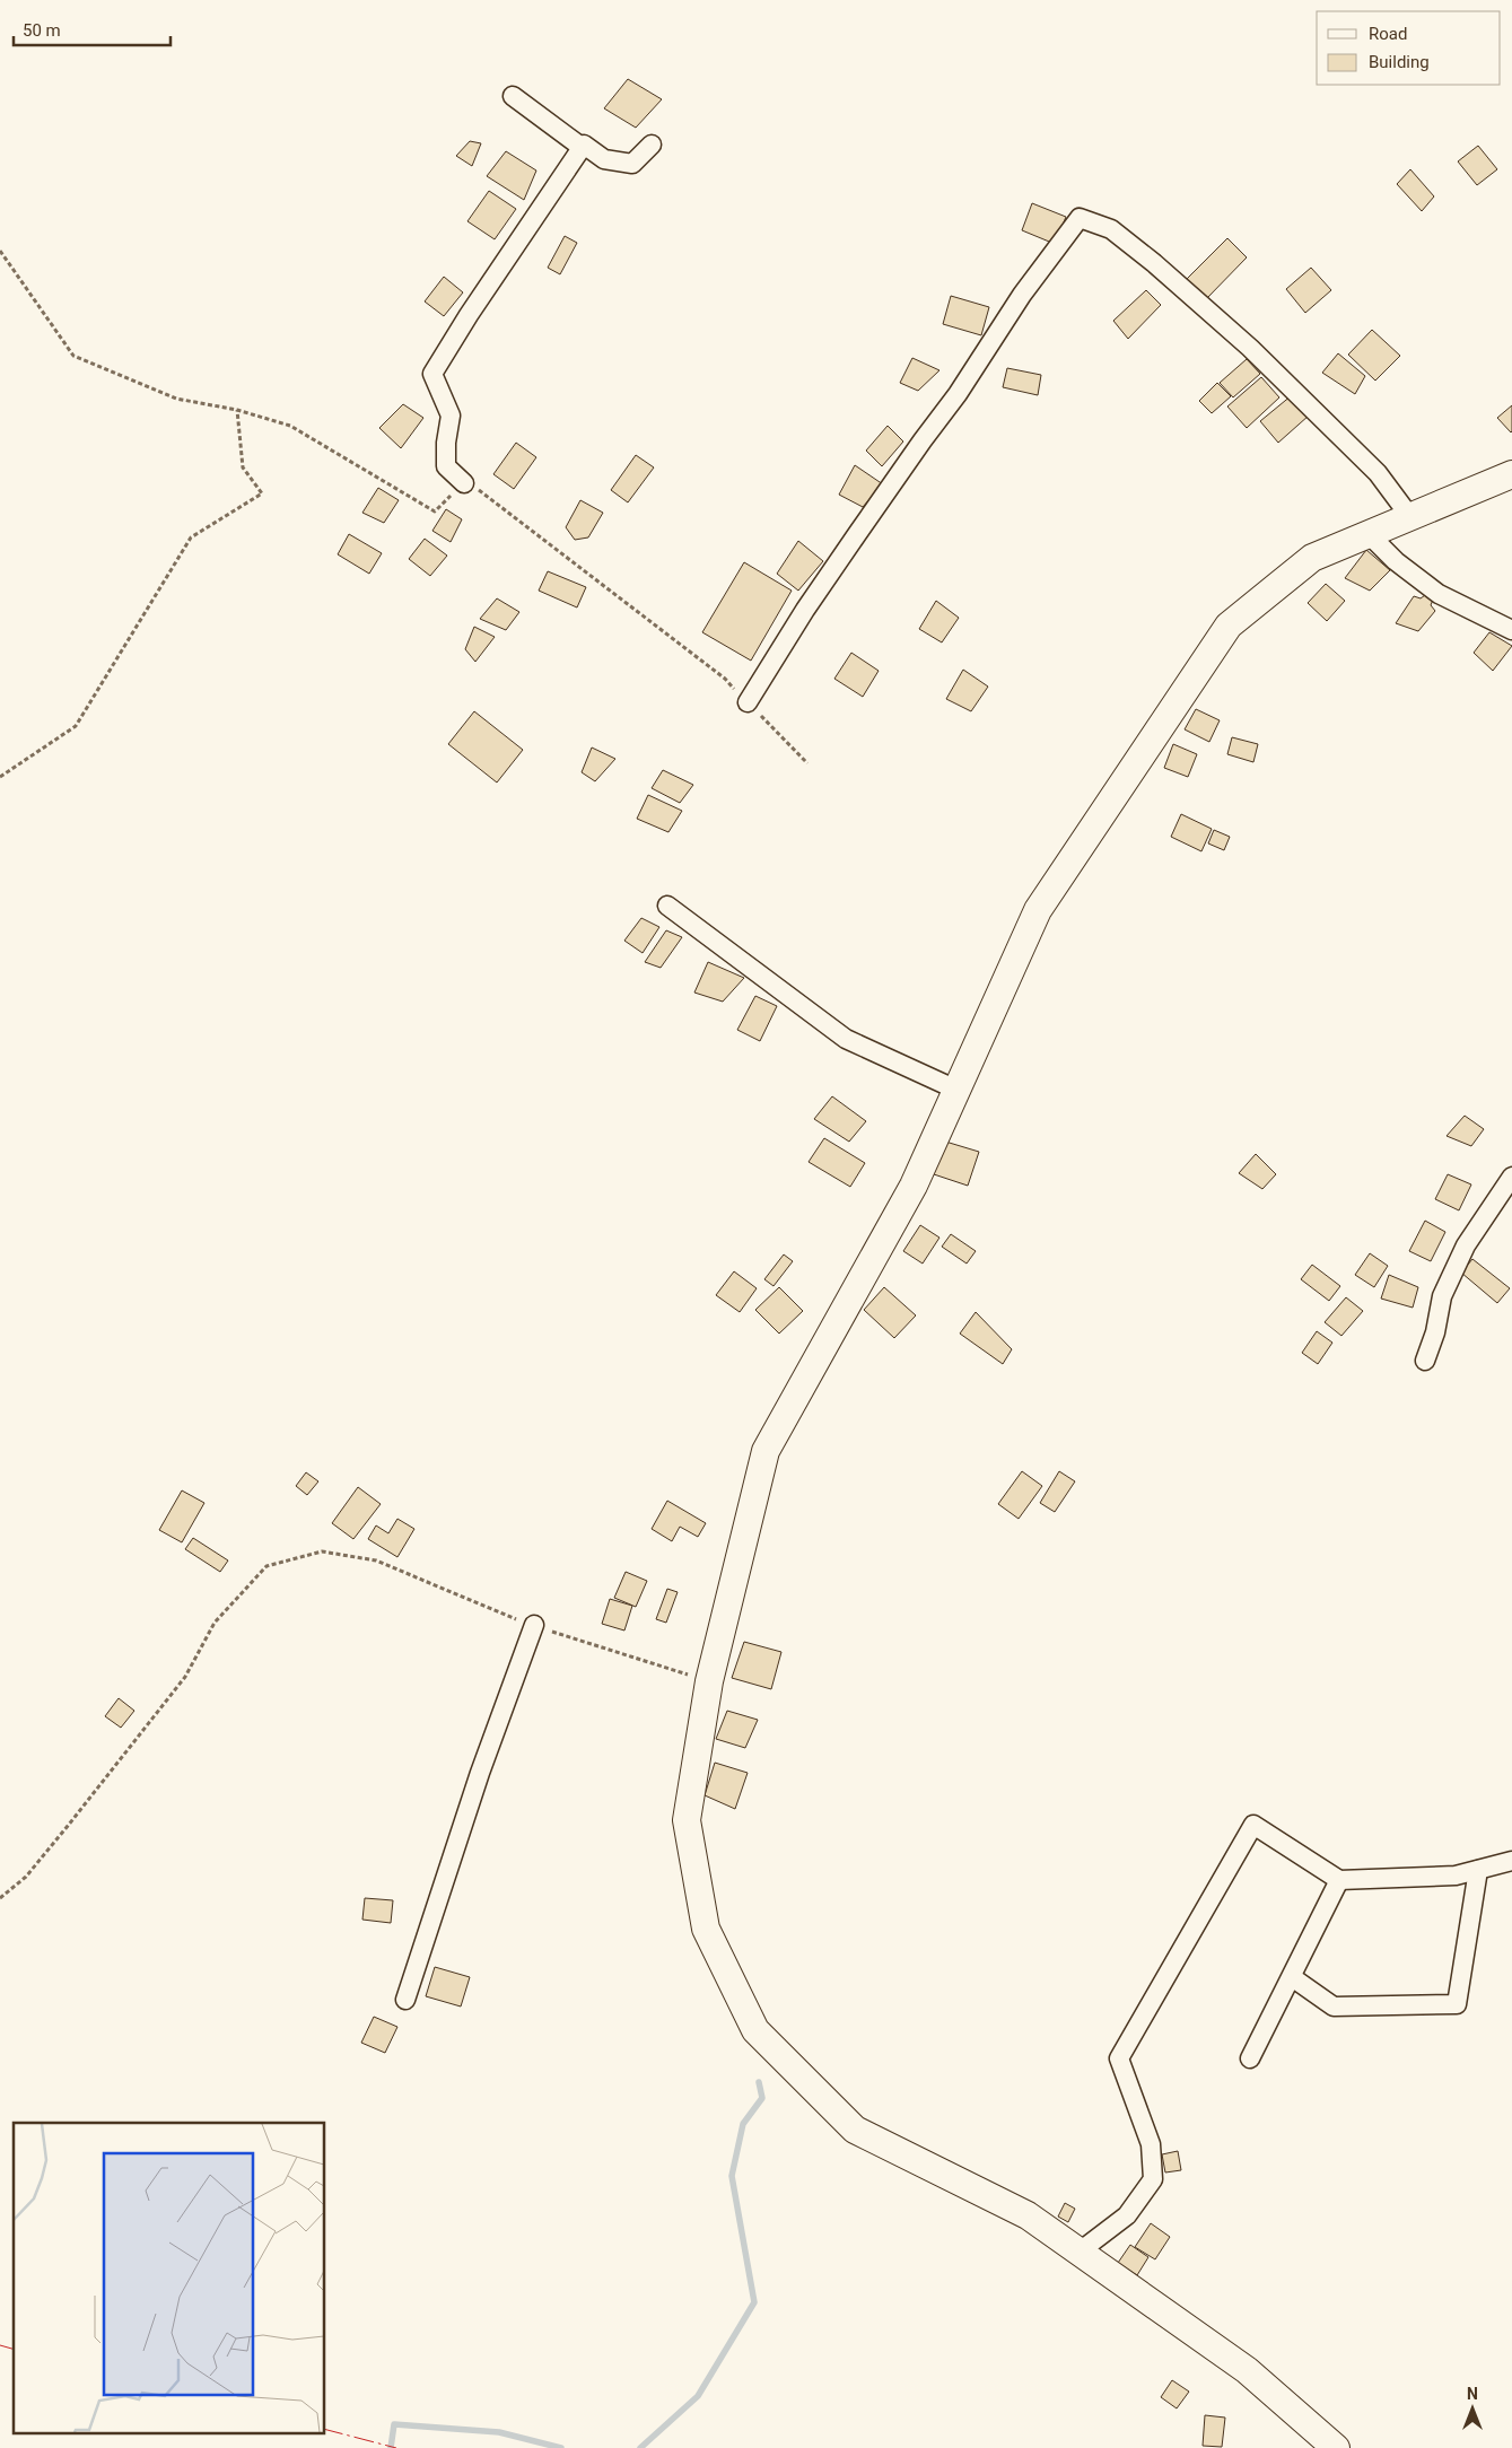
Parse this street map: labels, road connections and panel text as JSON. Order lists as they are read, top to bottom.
{
  "legend": ["Road", "Building"],
  "scale_bar": "50 m",
  "north": "top"
}
